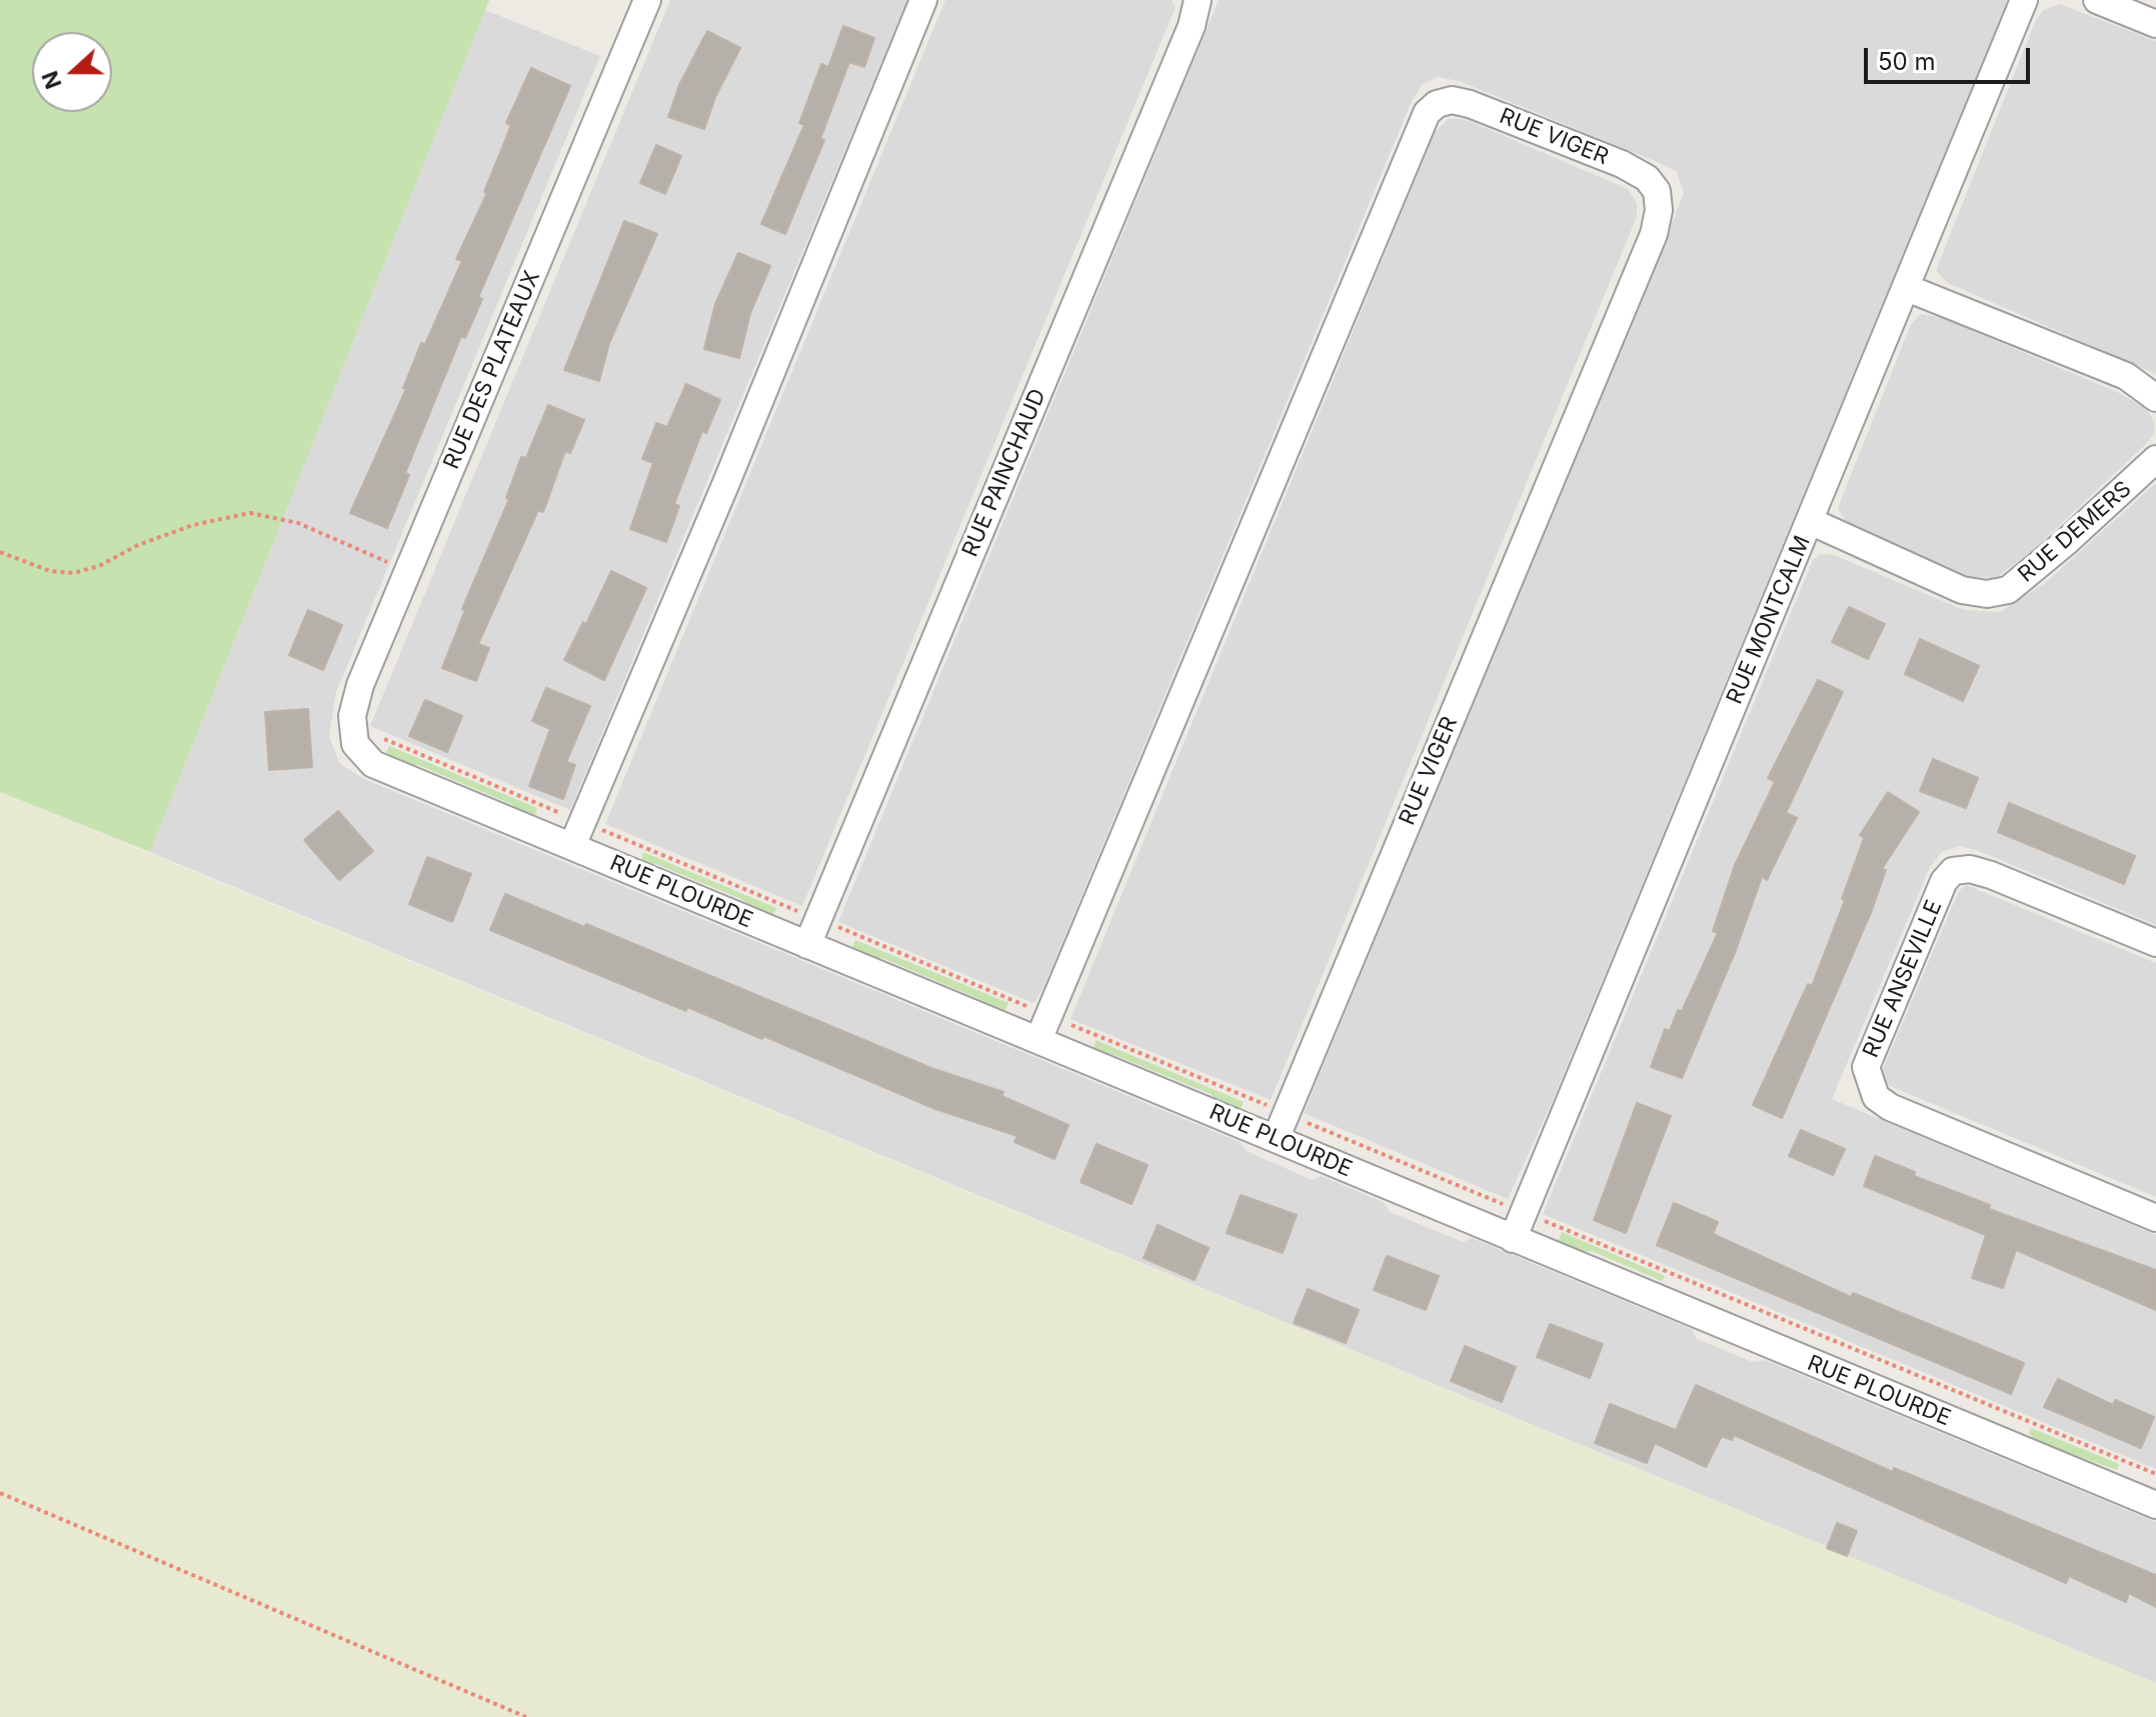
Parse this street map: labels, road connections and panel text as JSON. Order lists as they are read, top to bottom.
{
  "streets": {
    "street": [
      "RUE VIGER",
      "RUE DES PLATEAUX",
      "RUE PAINCHAUD",
      "RUE DEMERS",
      "RUE MONTCALM",
      "RUE PLOURDE",
      "RUE ANSEVILLE"
    ]
  },
  "crossings": [
    ["RUE VIGER", "RUE PLOURDE"],
    ["RUE DES PLATEAUX", "RUE PLOURDE"],
    ["RUE PAINCHAUD", "RUE PLOURDE"],
    ["RUE DEMERS", "RUE MONTCALM"],
    ["RUE MONTCALM", "RUE PLOURDE"]
  ],
  "scale_bar": "50 m",
  "north": "left"
}
